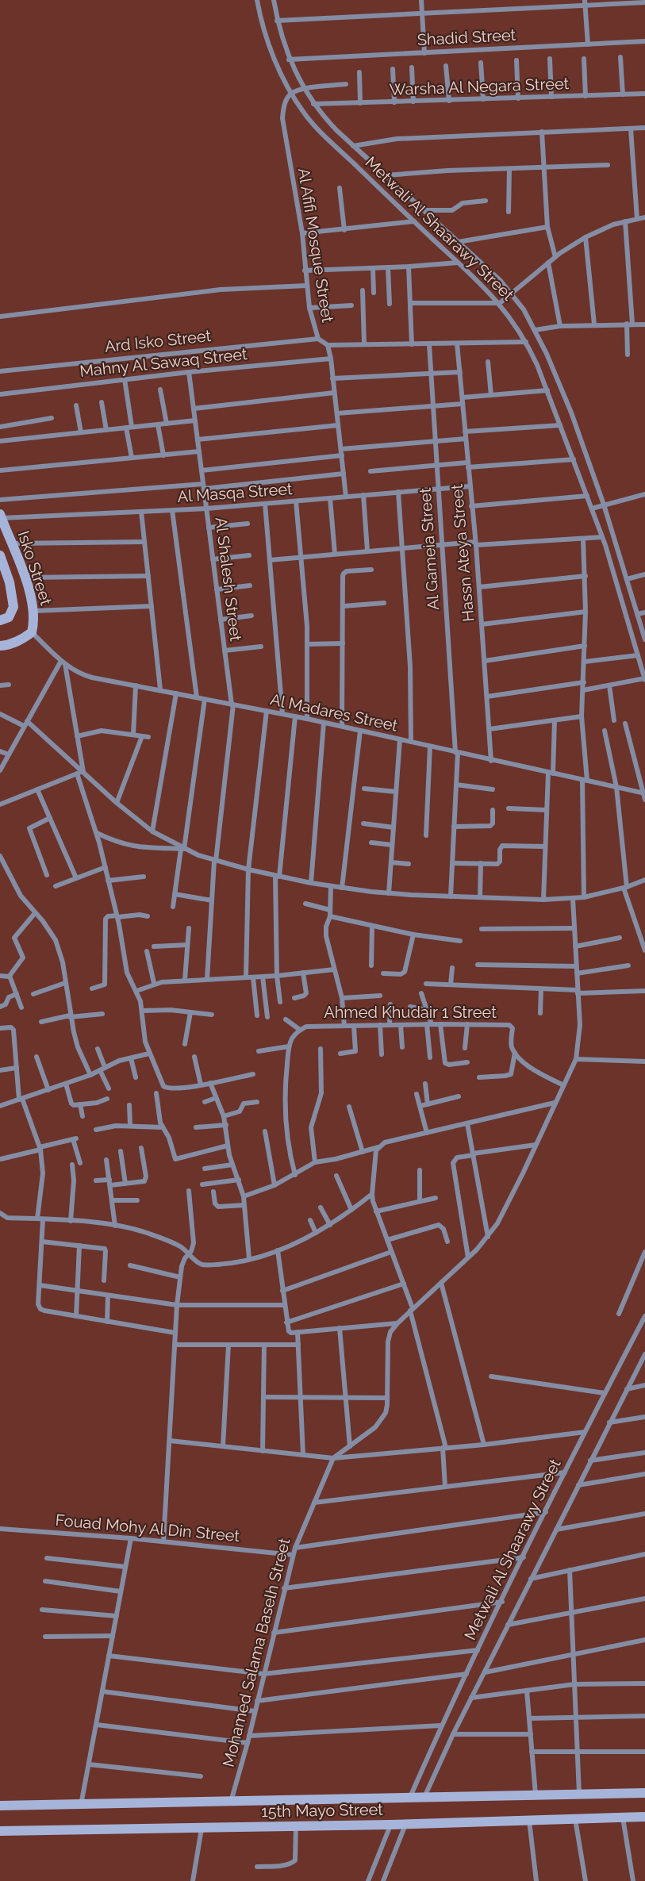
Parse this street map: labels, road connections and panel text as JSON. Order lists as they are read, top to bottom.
{
  "streets": {
    "main road": ["Isko Street", "15th Mayo Street"],
    "street": [
      "Shadid Street",
      "Warsha Al Negara Street",
      "Metwali Al Shaarawy Street",
      "Al Afifi Mosque Street",
      "Ard Isko Street",
      "Mahny Al Sawaq Street",
      "Al Masqa Street",
      "Al Gameia Street",
      "Hassn Ateya Street",
      "Al Shalesh Street",
      "Al Madares Street",
      "Ahmed Khudair 1 Street",
      "Fouad Mohy Al Din Street",
      "Mohamed Salama Baselh Street"
    ]
  },
  "crossings": [
    ["Shadid Street", "Metwali Al Shaarawy Street"],
    ["Warsha Al Negara Street", "Metwali Al Shaarawy Street"],
    ["Metwali Al Shaarawy Street", "Al Afifi Mosque Street"],
    ["Metwali Al Shaarawy Street", "15th Mayo Street"],
    ["Al Afifi Mosque Street", "Ard Isko Street"],
    ["Al Afifi Mosque Street", "Mahny Al Sawaq Street"],
    ["Al Afifi Mosque Street", "Al Masqa Street"],
    ["Mahny Al Sawaq Street", "Al Shalesh Street"],
    ["Al Masqa Street", "Al Gameia Street"],
    ["Al Masqa Street", "Hassn Ateya Street"],
    ["Al Masqa Street", "Isko Street"],
    ["Al Masqa Street", "Al Shalesh Street"],
    ["Al Gameia Street", "Al Madares Street"],
    ["Hassn Ateya Street", "Al Madares Street"],
    ["Isko Street", "Al Madares Street"],
    ["Al Shalesh Street", "Al Madares Street"],
    ["Fouad Mohy Al Din Street", "Mohamed Salama Baselh Street"],
    ["Mohamed Salama Baselh Street", "15th Mayo Street"]
  ]
}
